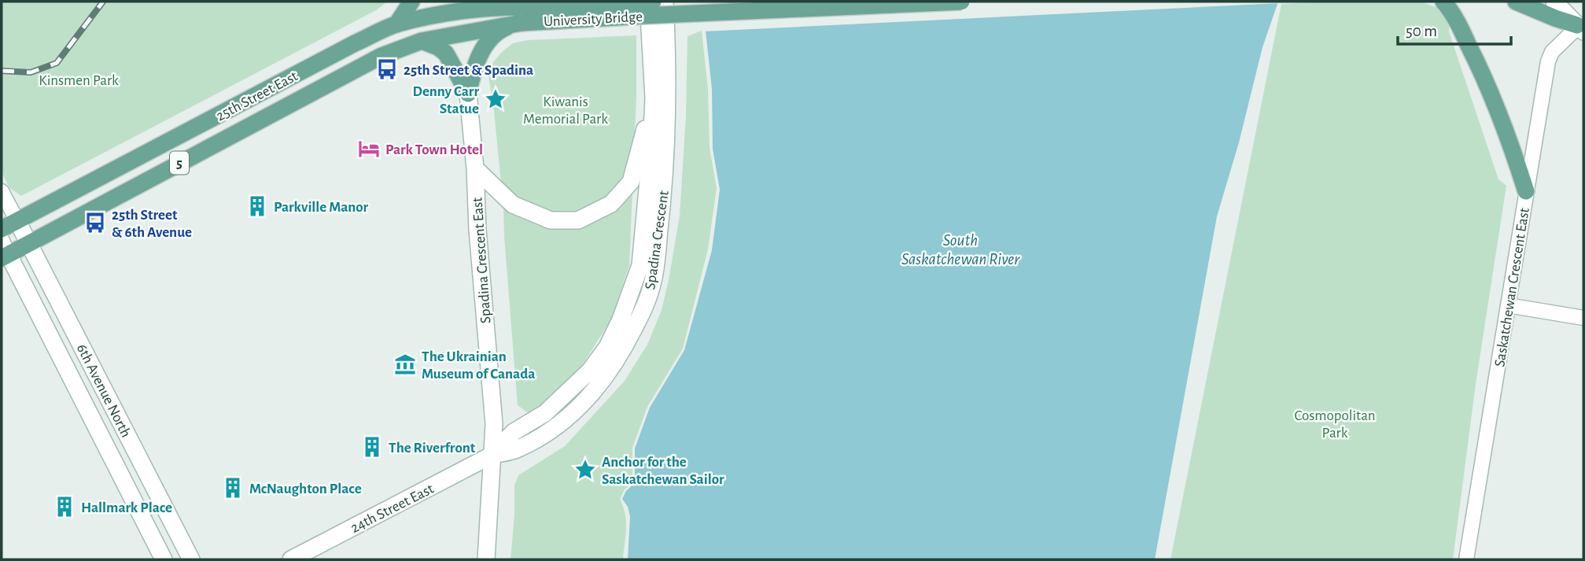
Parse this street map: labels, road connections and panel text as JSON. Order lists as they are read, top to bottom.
{
  "streets": {
    "main road": ["University Bridge", "25th Street East", "5"],
    "street": [
      "Spadina Crescent",
      "Spadina Crescent East",
      "Saskatchewan Crescent East",
      "6th Avenue North",
      "24th Street East"
    ]
  },
  "crossings": [
    ["University Bridge", "25th Street East"],
    ["25th Street East", "6th Avenue North"],
    ["Spadina Crescent", "Spadina Crescent East"],
    ["Spadina Crescent", "24th Street East"],
    ["Spadina Crescent East", "24th Street East"]
  ],
  "water": ["South Saskatchewan River"],
  "parks": ["Kinsmen Park", "Kiwanis Memorial Park", "Cosmopolitan Park"],
  "places": {
    "bus stop": ["25th Street & Spadina", "25th Street & 6th Avenue"],
    "place": ["Denny Carr Statue", "Anchor for the Saskatchewan Sailor"],
    "hotel": ["Park Town Hotel"],
    "building": [
      "Parkville Manor",
      "The Riverfront",
      "McNaughton Place",
      "Hallmark Place"
    ],
    "museum": ["The Ukrainian Museum of Canada"]
  },
  "scale_bar": "50 m"
}
